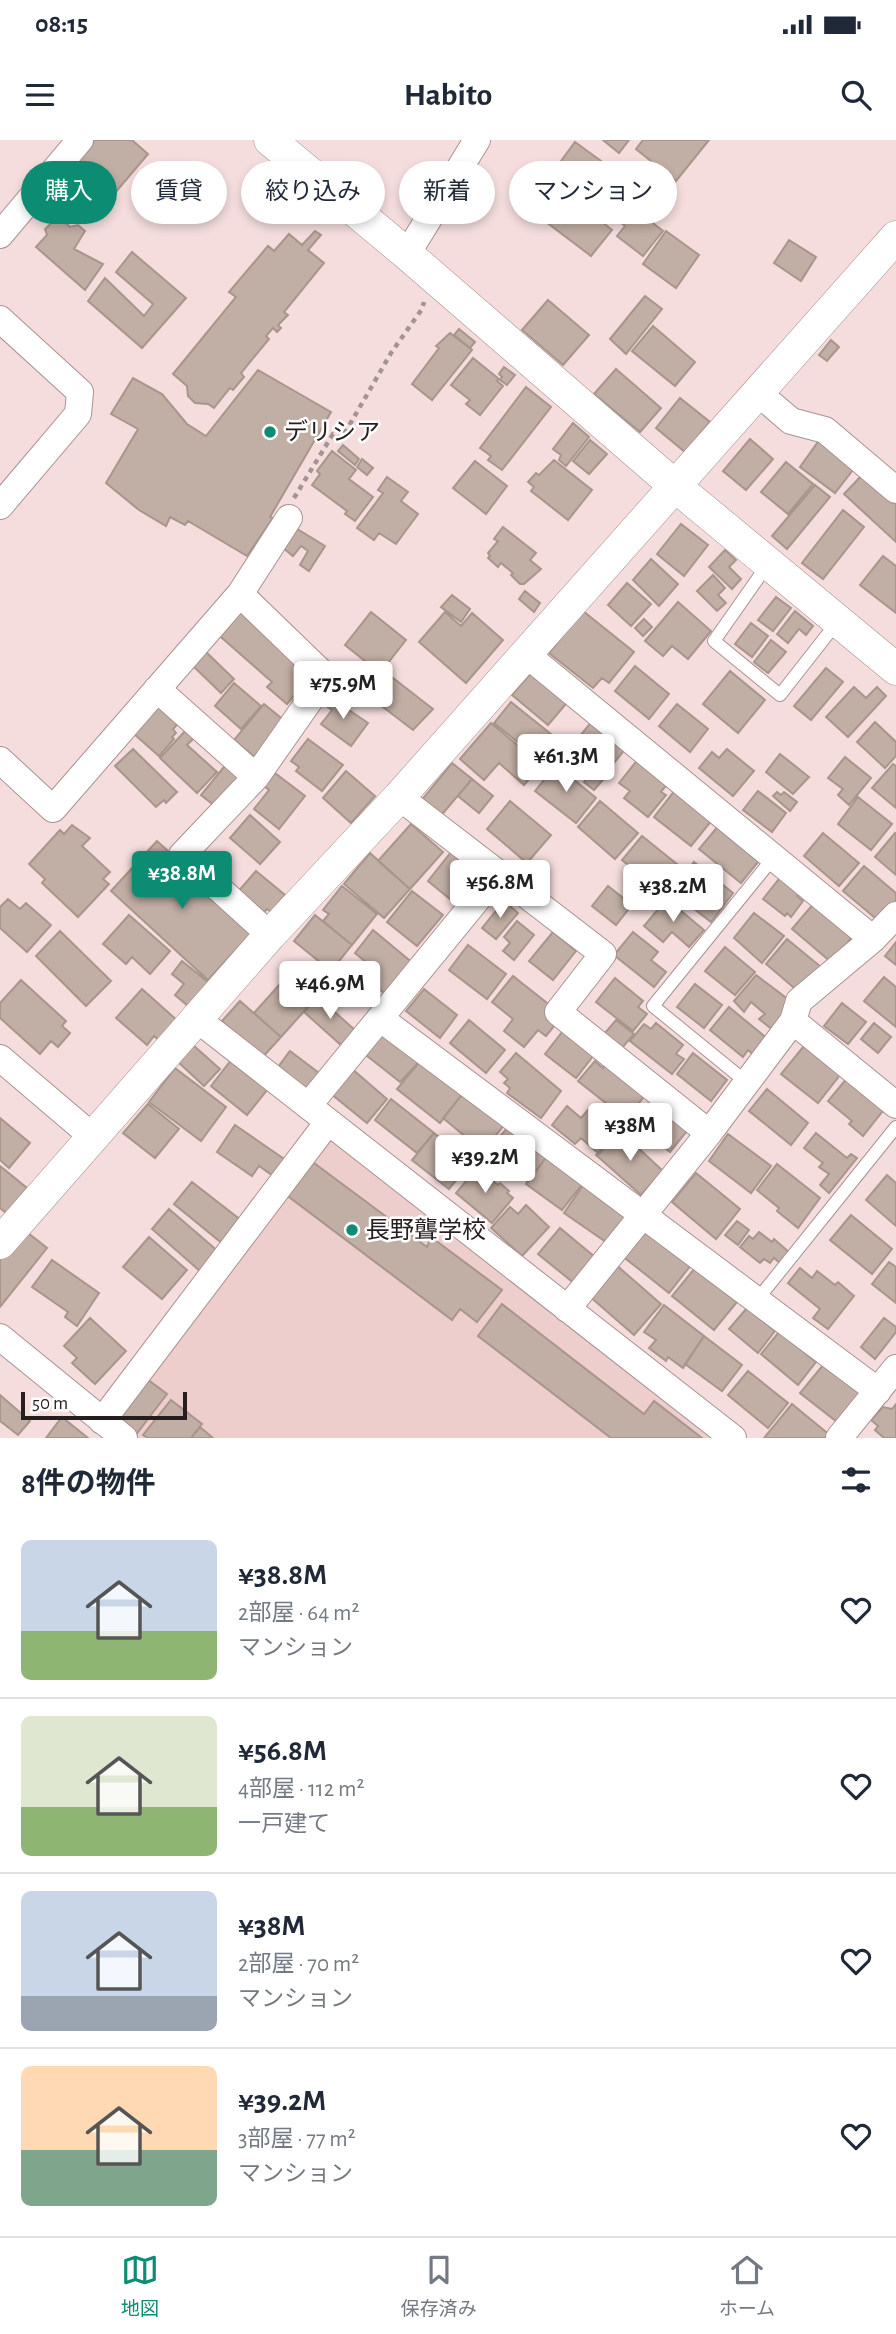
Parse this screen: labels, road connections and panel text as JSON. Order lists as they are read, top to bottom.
{
  "places": ["デリシア", "長野聾学校"],
  "scale_bar": "50 m",
  "page": {
    "status": "08:15",
    "header": "Habito",
    "chip": [
      "購入",
      "賃貸",
      "絞り込み",
      "新着",
      "マンション"
    ],
    "price": [
      "¥75.9M",
      "¥61.3M",
      "¥38.8M",
      "¥56.8M",
      "¥38.2M",
      "¥46.9M",
      "¥38M",
      "¥39.2M"
    ],
    "scale": "50 m",
    "heading": "8件の物件",
    "list": [
      {
        "name": "¥38.8M",
        "note": "2部屋 · 64 m² · マンション"
      },
      {
        "name": "¥56.8M",
        "note": "4部屋 · 112 m² · 一戸建て"
      },
      {
        "name": "¥38M",
        "note": "2部屋 · 70 m² · マンション"
      },
      {
        "name": "¥39.2M",
        "note": "3部屋 · 77 m² · マンション"
      }
    ],
    "tabs": ["地図", "保存済み", "ホーム"]
  }
}
